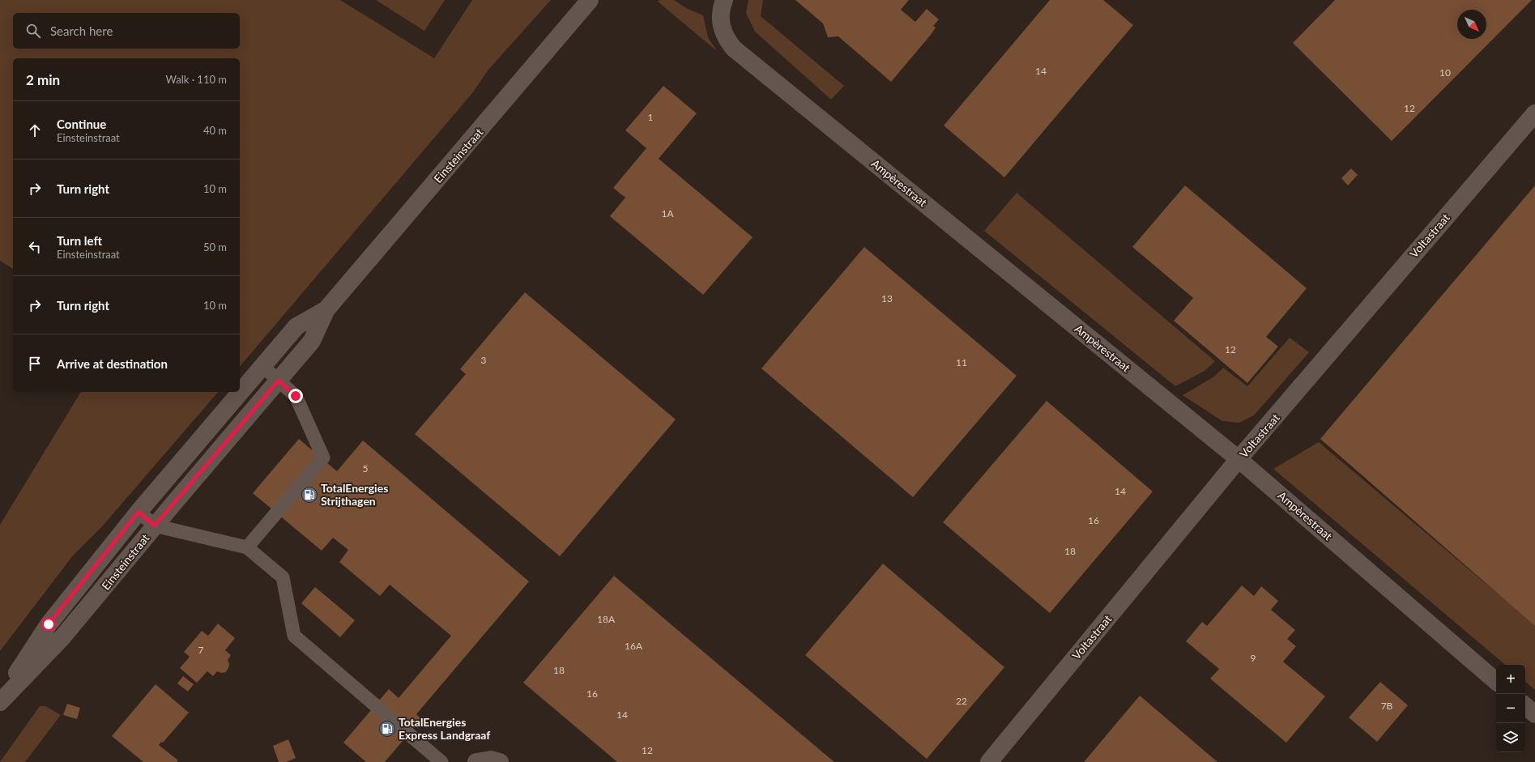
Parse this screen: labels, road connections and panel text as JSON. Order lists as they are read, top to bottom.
{
  "streets": {
    "street": ["Einsteinstraat", "Ampèrestraat", "Voltastraat"]
  },
  "crossings": [
    ["Ampèrestraat", "Voltastraat"]
  ],
  "places": {
    "fuel station": ["TotalEnergies Strijthagen", "TotalEnergies Express Landgraaf"]
  },
  "house_numbers": [
    "14",
    "10",
    "12",
    "1",
    "1A",
    "13",
    "12",
    "3",
    "11",
    "5",
    "14",
    "16",
    "18",
    "18A",
    "16A",
    "7",
    "9",
    "18",
    "16",
    "22",
    "7B",
    "14",
    "12"
  ],
  "north": "bottom right",
  "page": {
    "search": "Search here",
    "heading": ["2 min", "Walk · 110 m"],
    "list": [
      ["Continue", "Einsteinstraat", "40 m"],
      ["Turn right", "10 m"],
      ["Turn left", "Einsteinstraat", "50 m"],
      ["Turn right", "10 m"],
      "Arrive at destination"
    ],
    "map_buttons": ["+", "−"]
  }
}
